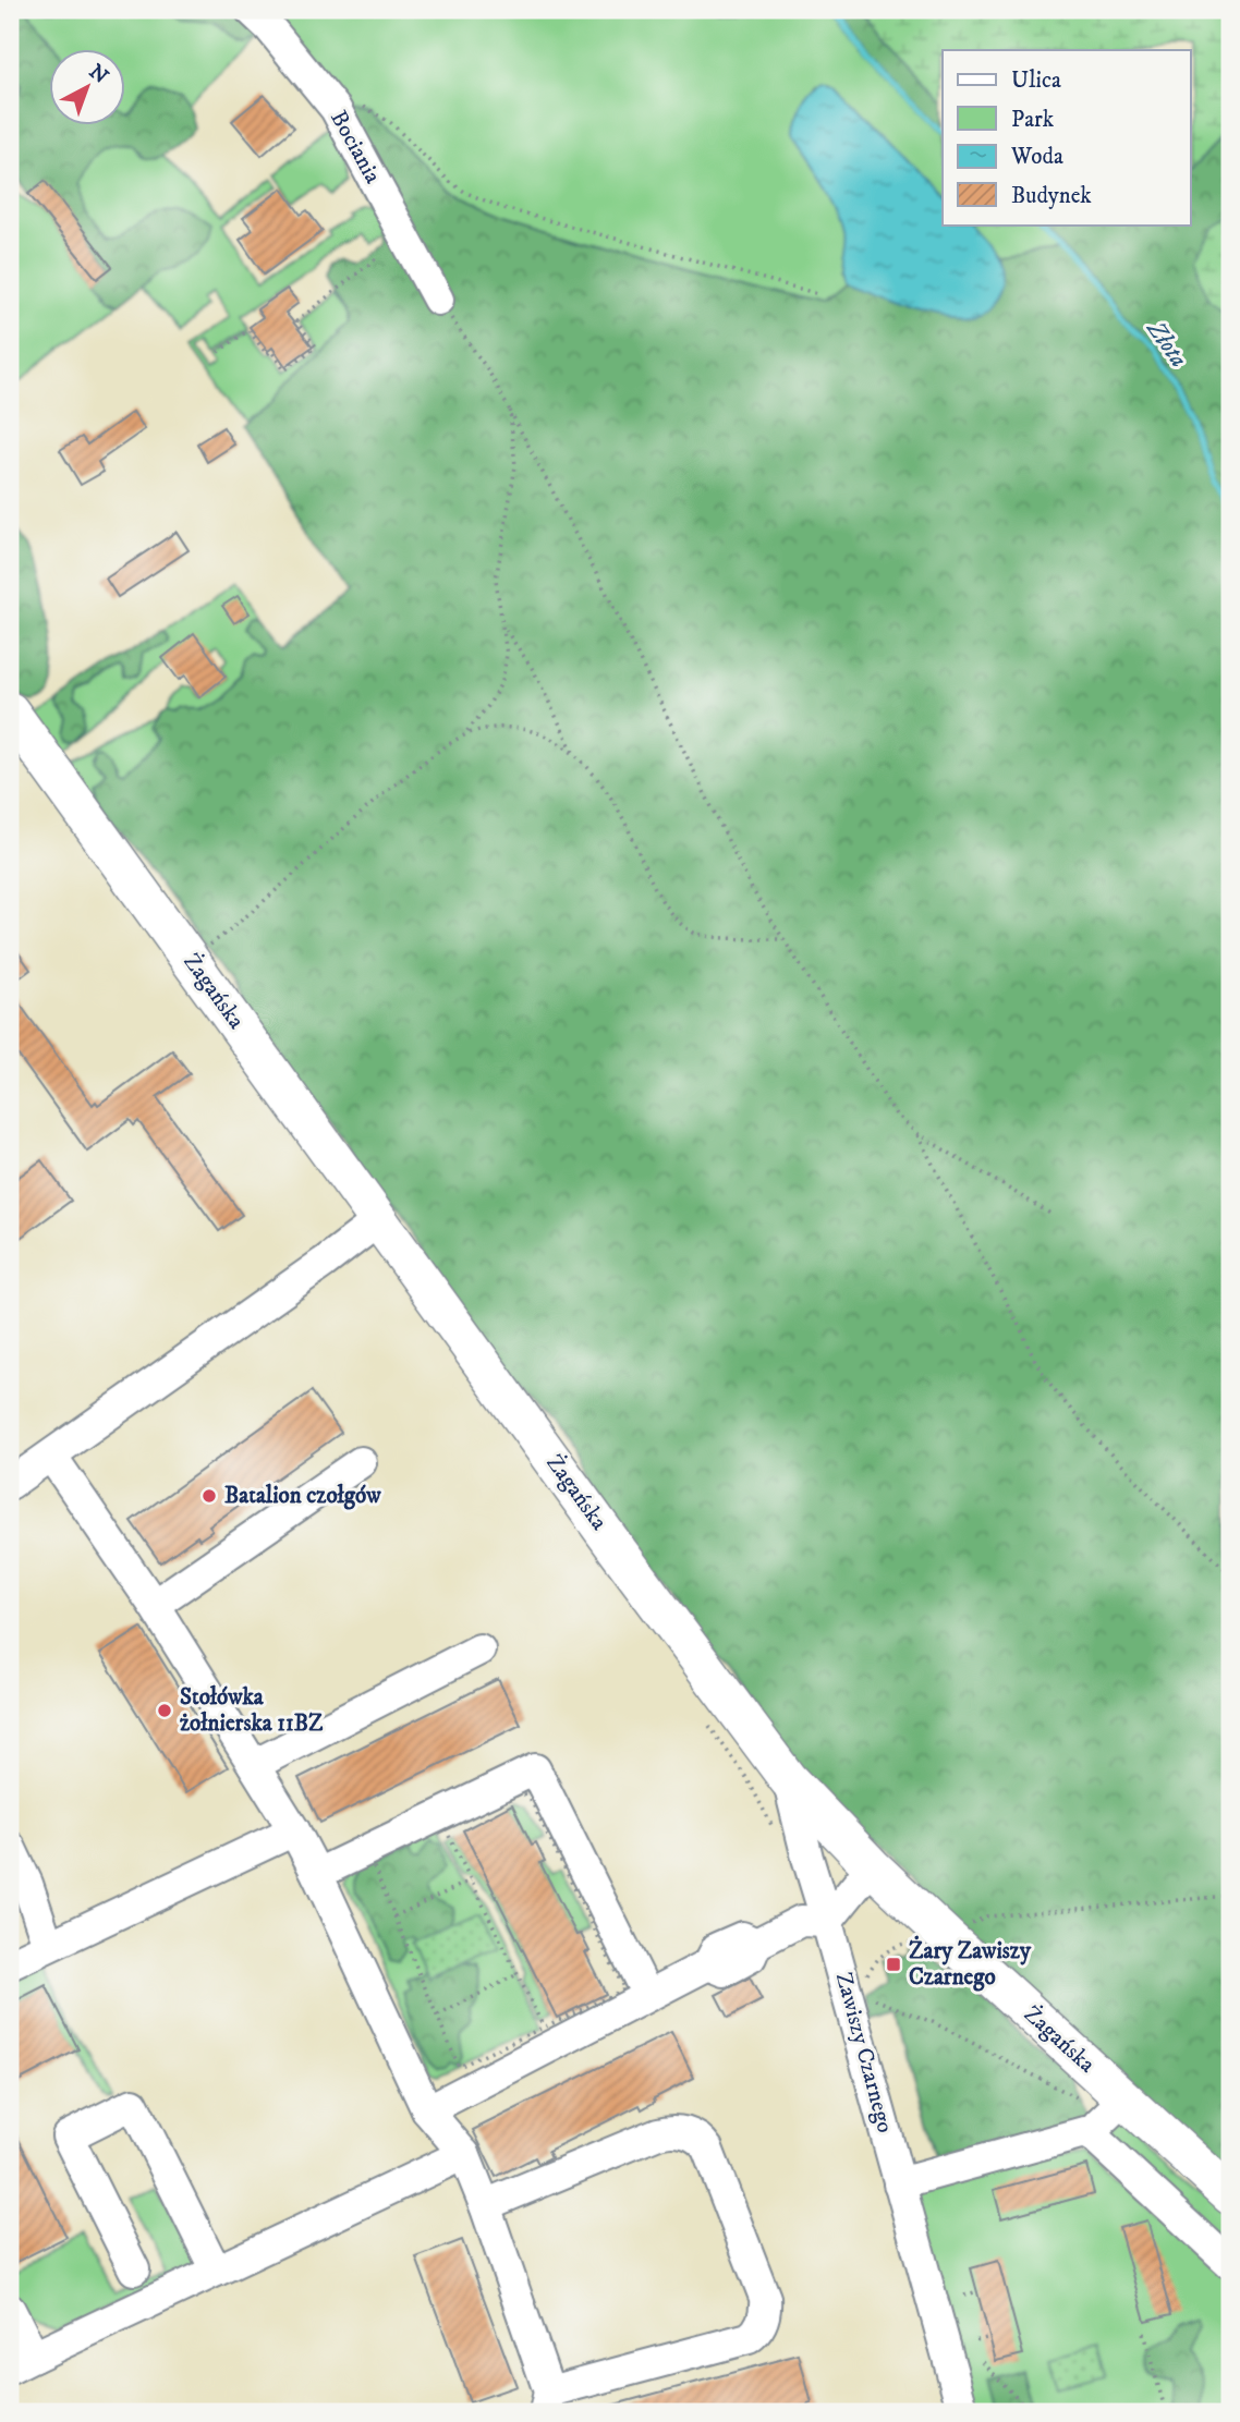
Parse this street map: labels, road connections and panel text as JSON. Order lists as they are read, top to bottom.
{
  "streets": {
    "main road": ["Żagańska"],
    "street": ["Bociania", "Zawiszy Czarnego"]
  },
  "crossings": [
    ["Żagańska", "Zawiszy Czarnego"]
  ],
  "water": ["Złota"],
  "places": {
    "other": ["Batalion czołgów", "Stołówka żołnierska 11BZ"],
    "transit": ["Żary Zawiszy Czarnego"]
  },
  "legend": [
    "Ulica",
    "Park",
    "Woda",
    "Budynek"
  ],
  "north": "top right"
}
